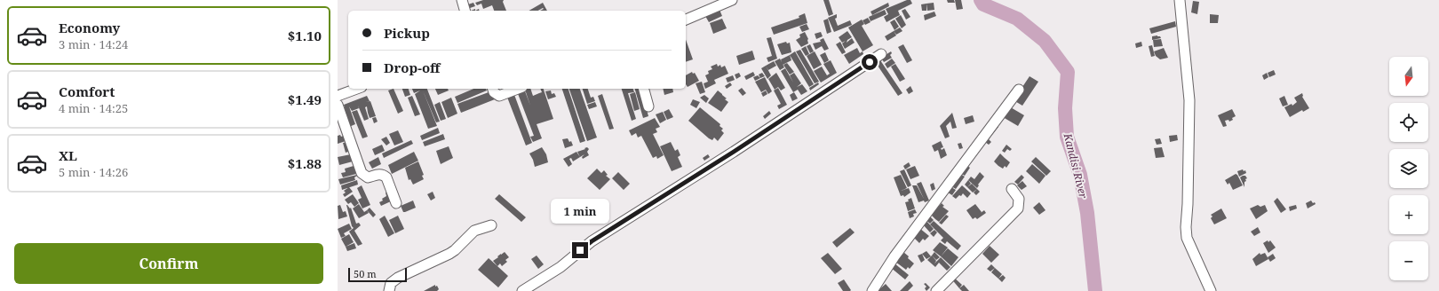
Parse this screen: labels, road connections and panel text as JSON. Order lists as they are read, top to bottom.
{
  "water": ["Kandisi River"],
  "scale_bar": "50 m",
  "north": "bottom",
  "page": {
    "list": [
      {
        "name": "Economy",
        "note": "3 min · 14:24",
        "value": "$1.10"
      },
      {
        "name": "Comfort",
        "note": "4 min · 14:25",
        "value": "$1.49"
      },
      {
        "name": "XL",
        "note": "5 min · 14:26",
        "value": "$1.88"
      }
    ],
    "banner": ["Pickup", "Drop-off"],
    "map_buttons": ["+", "−"],
    "bubble": "1 min",
    "buttons": "Confirm",
    "scale": "50 m"
  }
}
